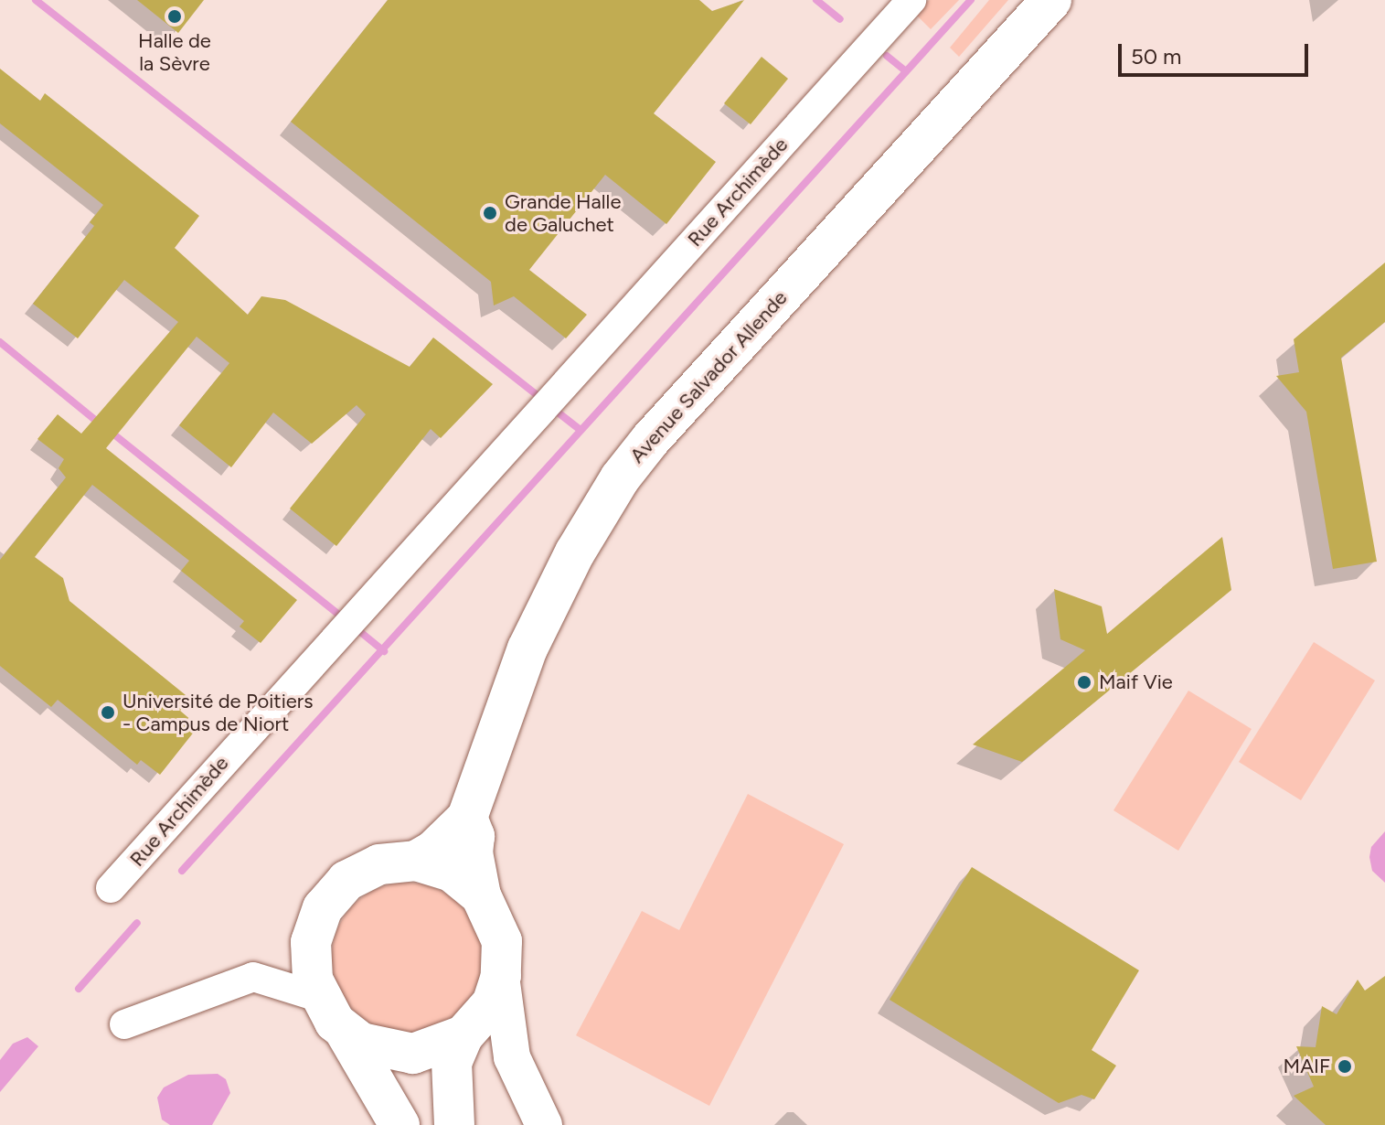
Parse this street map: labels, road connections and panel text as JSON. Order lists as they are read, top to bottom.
{
  "streets": {
    "main road": ["Avenue Salvador Allende"],
    "street": ["Rue Archimède"]
  },
  "places": [
    "Halle de la Sèvre",
    "Grande Halle de Galuchet",
    "Maif Vie",
    "Université de Poitiers - Campus de Niort",
    "MAIF"
  ],
  "scale_bar": "50 m"
}
